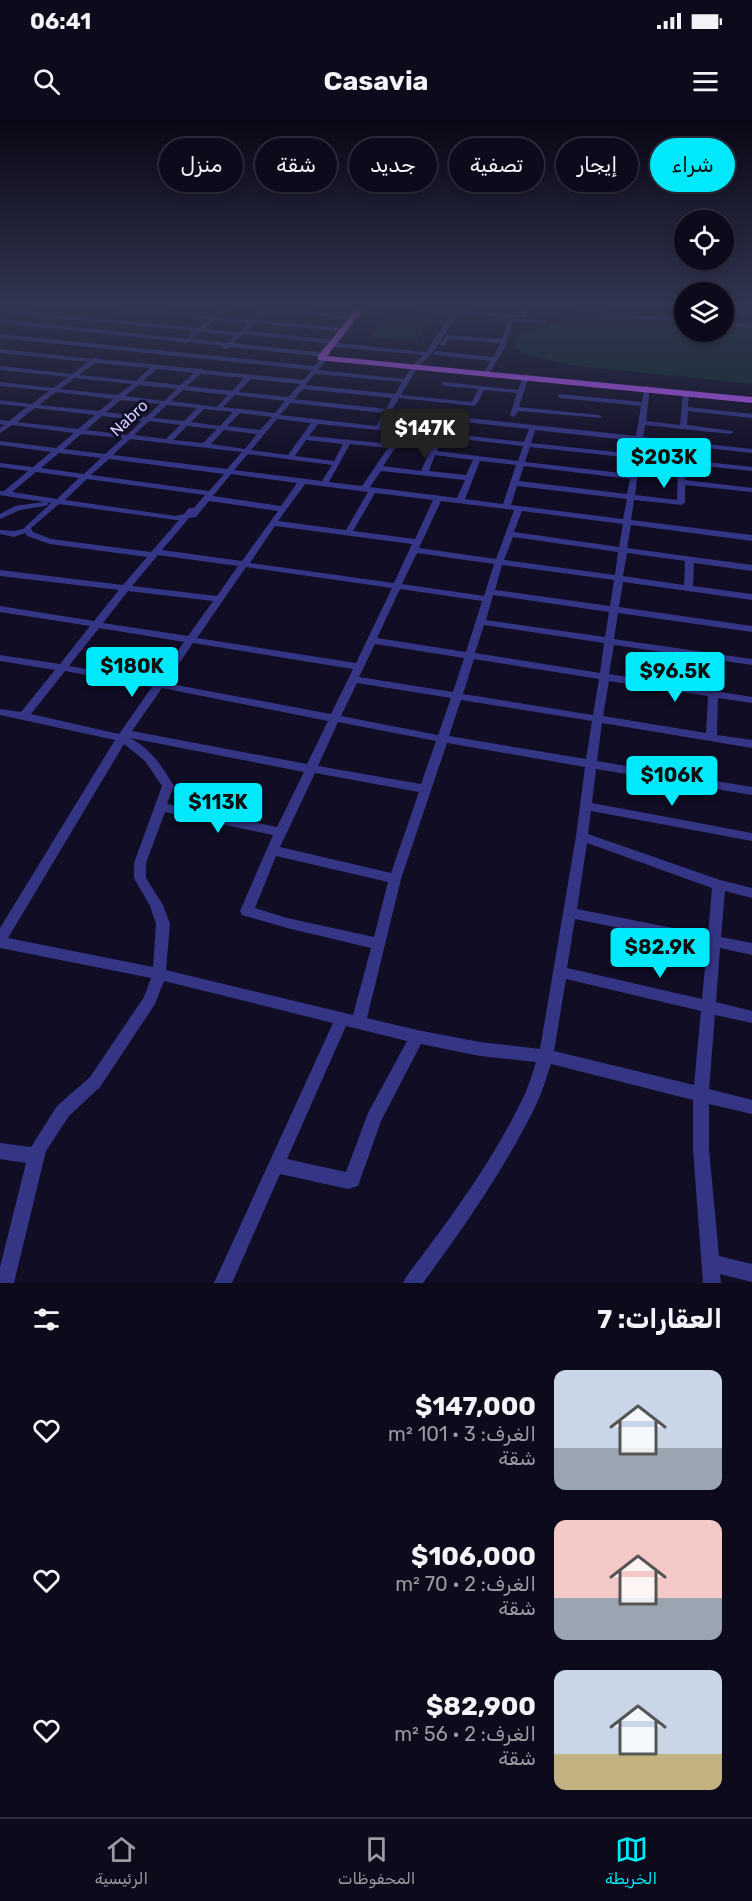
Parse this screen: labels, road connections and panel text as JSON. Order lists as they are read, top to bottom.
{
  "streets": {
    "street": ["Nabro"]
  },
  "page": {
    "status": "06:41",
    "header": "Casavia",
    "chip": [
      "شراء",
      "إيجار",
      "تصفية",
      "جديد",
      "شقة",
      "منزل"
    ],
    "price": [
      "$147K",
      "$203K",
      "$180K",
      "$96.5K",
      "$106K",
      "$113K",
      "$82.9K"
    ],
    "heading": "العقارات: 7",
    "list": [
      {
        "name": "$147,000",
        "note": "الغرف: 3 · 101 m² · شقة"
      },
      {
        "name": "$106,000",
        "note": "الغرف: 2 · 70 m² · شقة"
      },
      {
        "name": "$82,900",
        "note": "الغرف: 2 · 56 m² · شقة"
      }
    ],
    "tabs": ["الخريطة", "المحفوظات", "الرئيسية"]
  }
}
